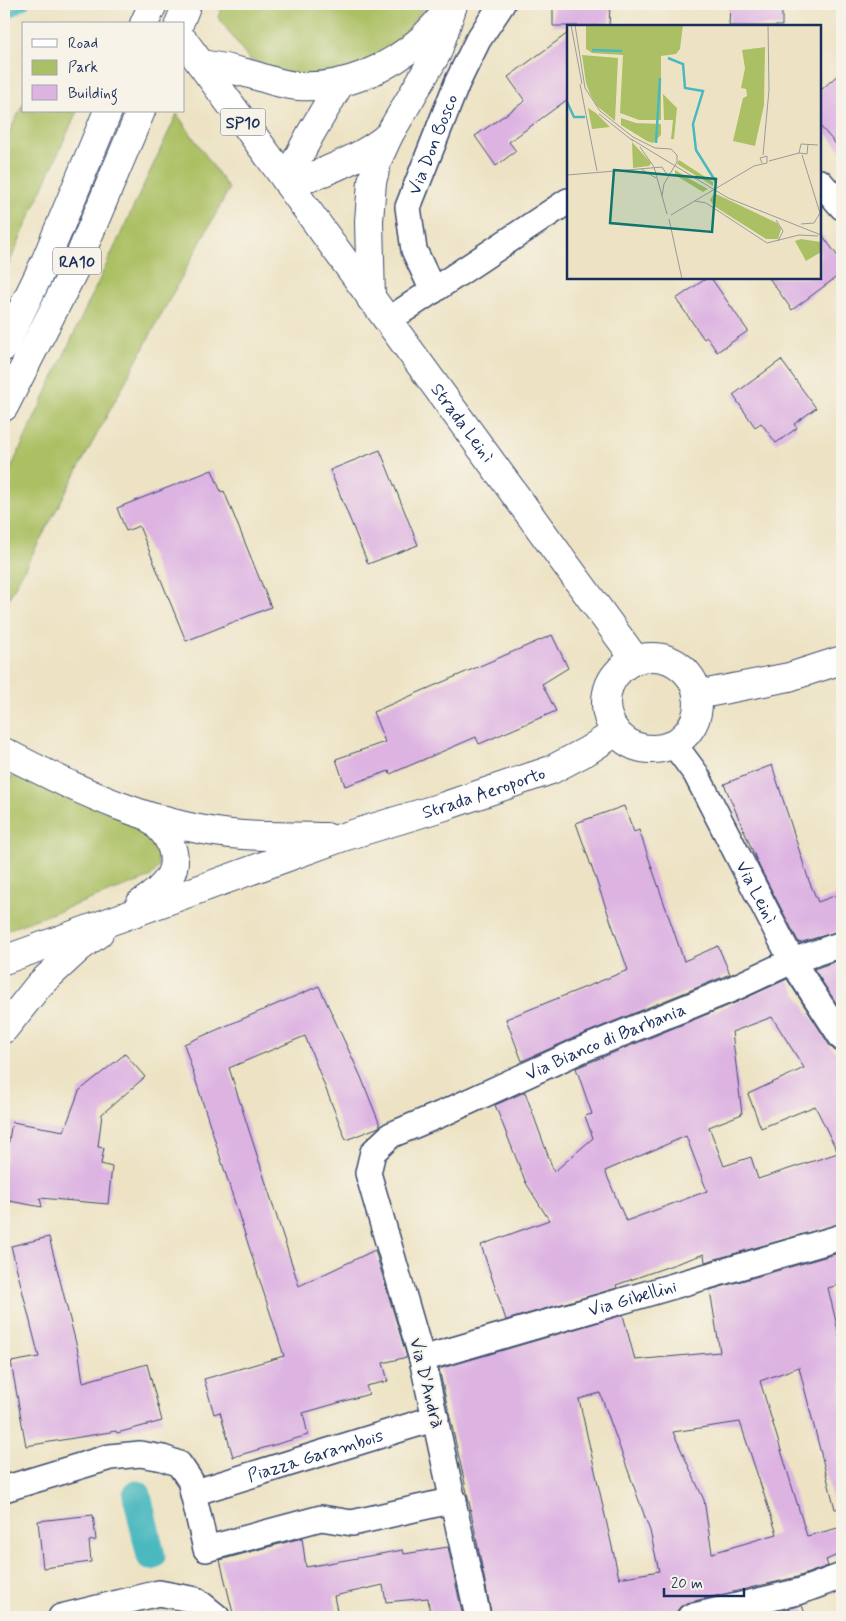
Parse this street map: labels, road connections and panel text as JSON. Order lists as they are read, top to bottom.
{
  "streets": {
    "main road": [
      "SP10",
      "RA10",
      "Strada Leinì",
      "Strada Aeroporto"
    ],
    "street": [
      "Via Don Bosco",
      "Via Leinì",
      "Via Bianco di Barbania",
      "Via Gibellini",
      "Via D'Andrà",
      "Piazza Garambois"
    ]
  },
  "crossings": [
    ["Strada Leinì", "Strada Aeroporto"],
    ["Strada Leinì", "Via Leinì"],
    ["Strada Aeroporto", "Via Leinì"],
    ["Via Leinì", "Via Bianco di Barbania"],
    ["Via Bianco di Barbania", "Via D'Andrà"],
    ["Via Gibellini", "Via D'Andrà"],
    ["Via D'Andrà", "Piazza Garambois"]
  ],
  "legend": ["Road", "Park", "Building"],
  "scale_bar": "20 m"
}
